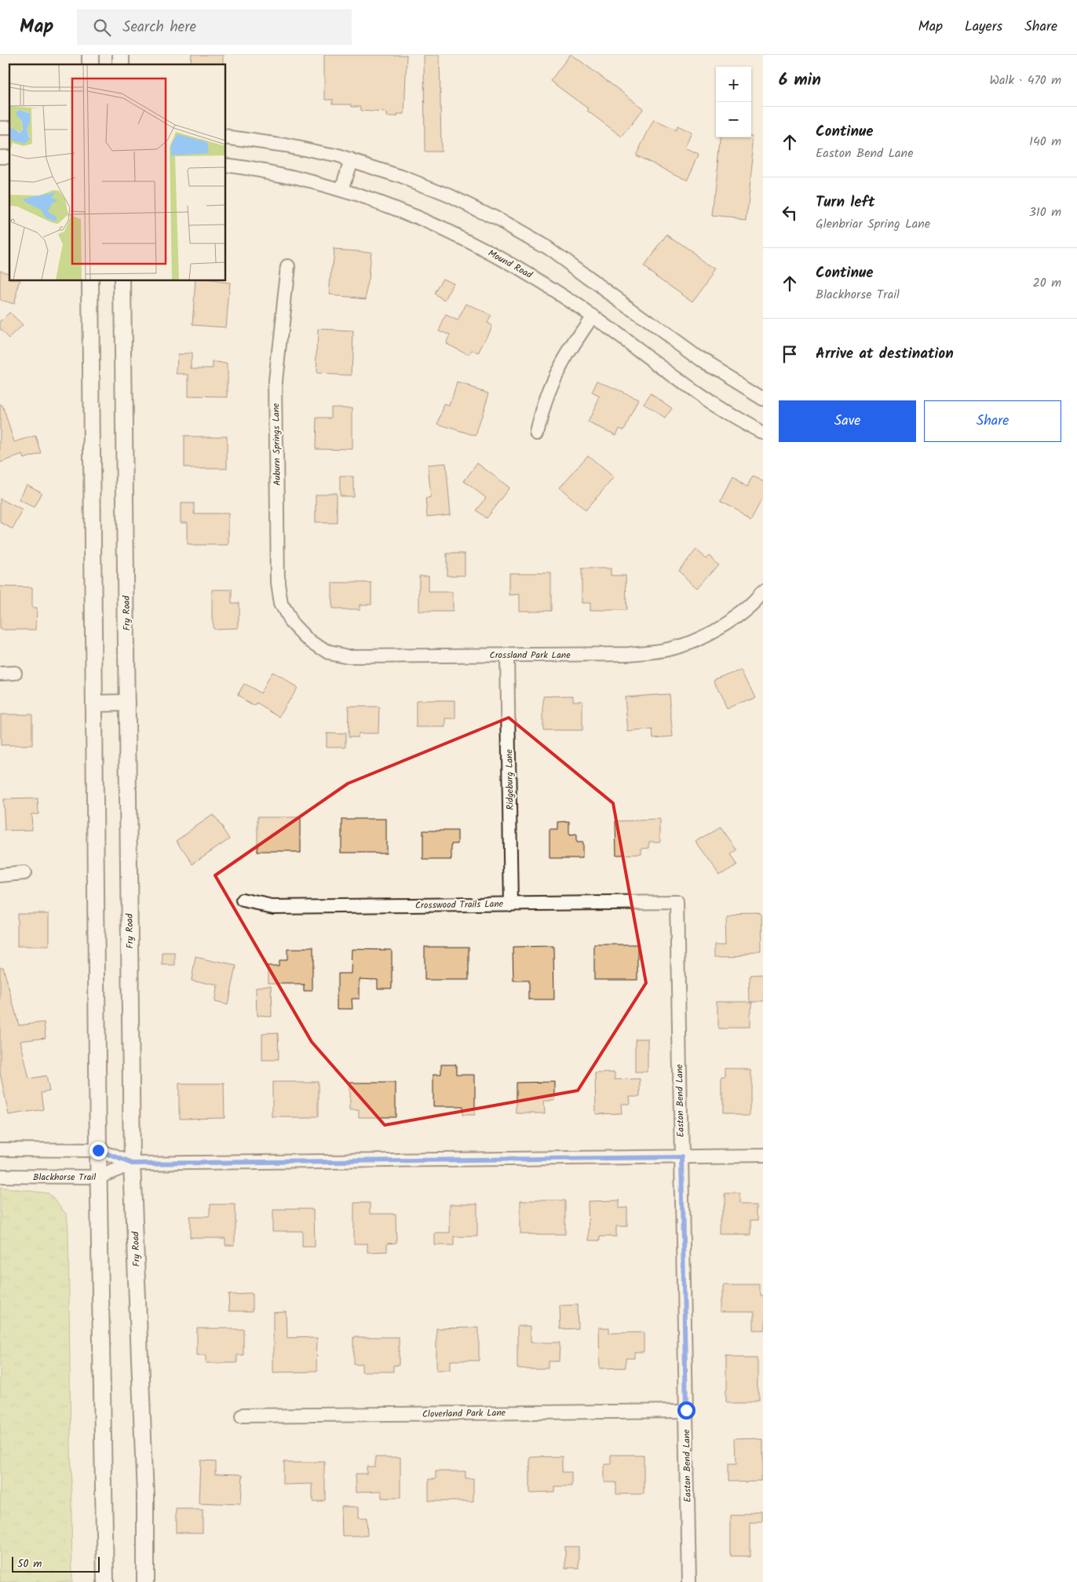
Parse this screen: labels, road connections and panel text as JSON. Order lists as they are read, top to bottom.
{
  "streets": {
    "main road": ["Fry Road"],
    "street": [
      "Mound Road",
      "Auburn Springs Lane",
      "Crossland Park Lane",
      "Ridgeburg Lane",
      "Crosswood Trails Lane",
      "Easton Bend Lane",
      "Blackhorse Trail",
      "Cloverland Park Lane"
    ]
  },
  "crossings": [
    ["Auburn Springs Lane", "Crossland Park Lane"],
    ["Fry Road", "Blackhorse Trail"],
    ["Crossland Park Lane", "Ridgeburg Lane"],
    ["Ridgeburg Lane", "Crosswood Trails Lane"],
    ["Crosswood Trails Lane", "Easton Bend Lane"],
    ["Easton Bend Lane", "Cloverland Park Lane"]
  ],
  "scale_bar": "50 m",
  "page": {
    "header": "Map",
    "search": "Search here",
    "nav": ["Map", "Layers", "Share"],
    "heading": ["6 min", "Walk · 470 m"],
    "map_buttons": ["+", "−"],
    "list": [
      ["Continue", "Easton Bend Lane", "140 m"],
      ["Turn left", "Glenbriar Spring Lane", "310 m"],
      ["Continue", "Blackhorse Trail", "20 m"],
      "Arrive at destination"
    ],
    "buttons": ["Save", "Share"],
    "scale": "50 m"
  }
}
